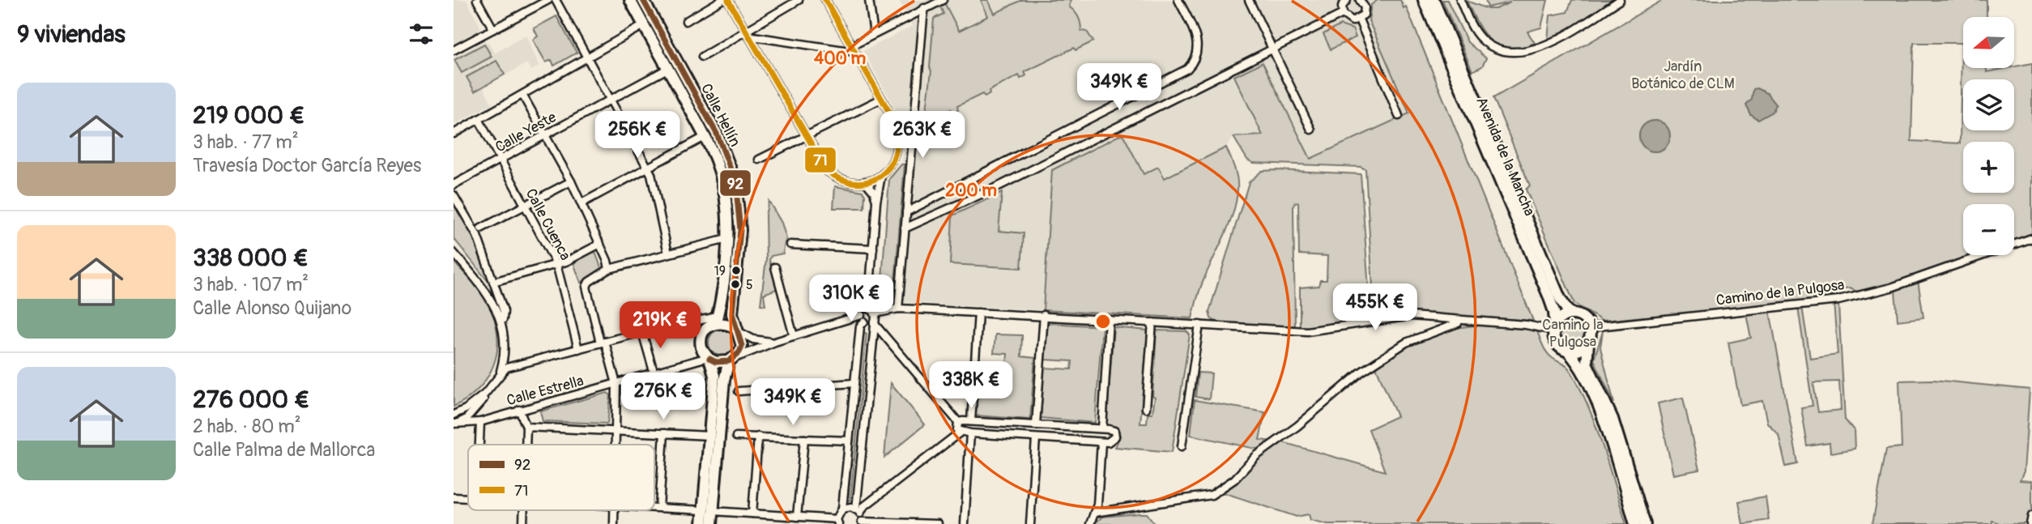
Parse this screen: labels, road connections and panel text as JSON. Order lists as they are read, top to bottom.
{
  "streets": {
    "main road": ["Calle Hellín", "Avenida de la Mancha"],
    "street": [
      "Calle Yeste",
      "Calle Cuenca",
      "Camino de la Pulgosa",
      "Calle Estrella"
    ]
  },
  "crossings": [
    ["Calle Hellín", "Calle Yeste"],
    ["Calle Hellín", "Calle Estrella"],
    ["Calle Yeste", "Calle Cuenca"],
    ["Avenida de la Mancha", "Camino de la Pulgosa"]
  ],
  "parks": ["Jardín Botánico de CLM", "Camino la Pulgosa"],
  "places": ["19", "5"],
  "lines": ["transit line 92", "transit line 71"],
  "legend": ["92", "71"],
  "north": "left",
  "page": {
    "heading": "9 viviendas",
    "map_buttons": ["+", "−"],
    "price": [
      "349K €",
      "256K €",
      "263K €",
      "310K €",
      "455K €",
      "219K €",
      "338K €",
      "276K €",
      "349K €"
    ],
    "list": [
      {
        "name": "219 000 €",
        "note": "3 hab. · 77 m² · Travesía Doctor García Reyes"
      },
      {
        "name": "338 000 €",
        "note": "3 hab. · 107 m² · Calle Alonso Quijano"
      },
      {
        "name": "276 000 €",
        "note": "2 hab. · 80 m² · Calle Palma de Mallorca"
      }
    ]
  },
  "rings": ["400 m", "200 m"]
}
